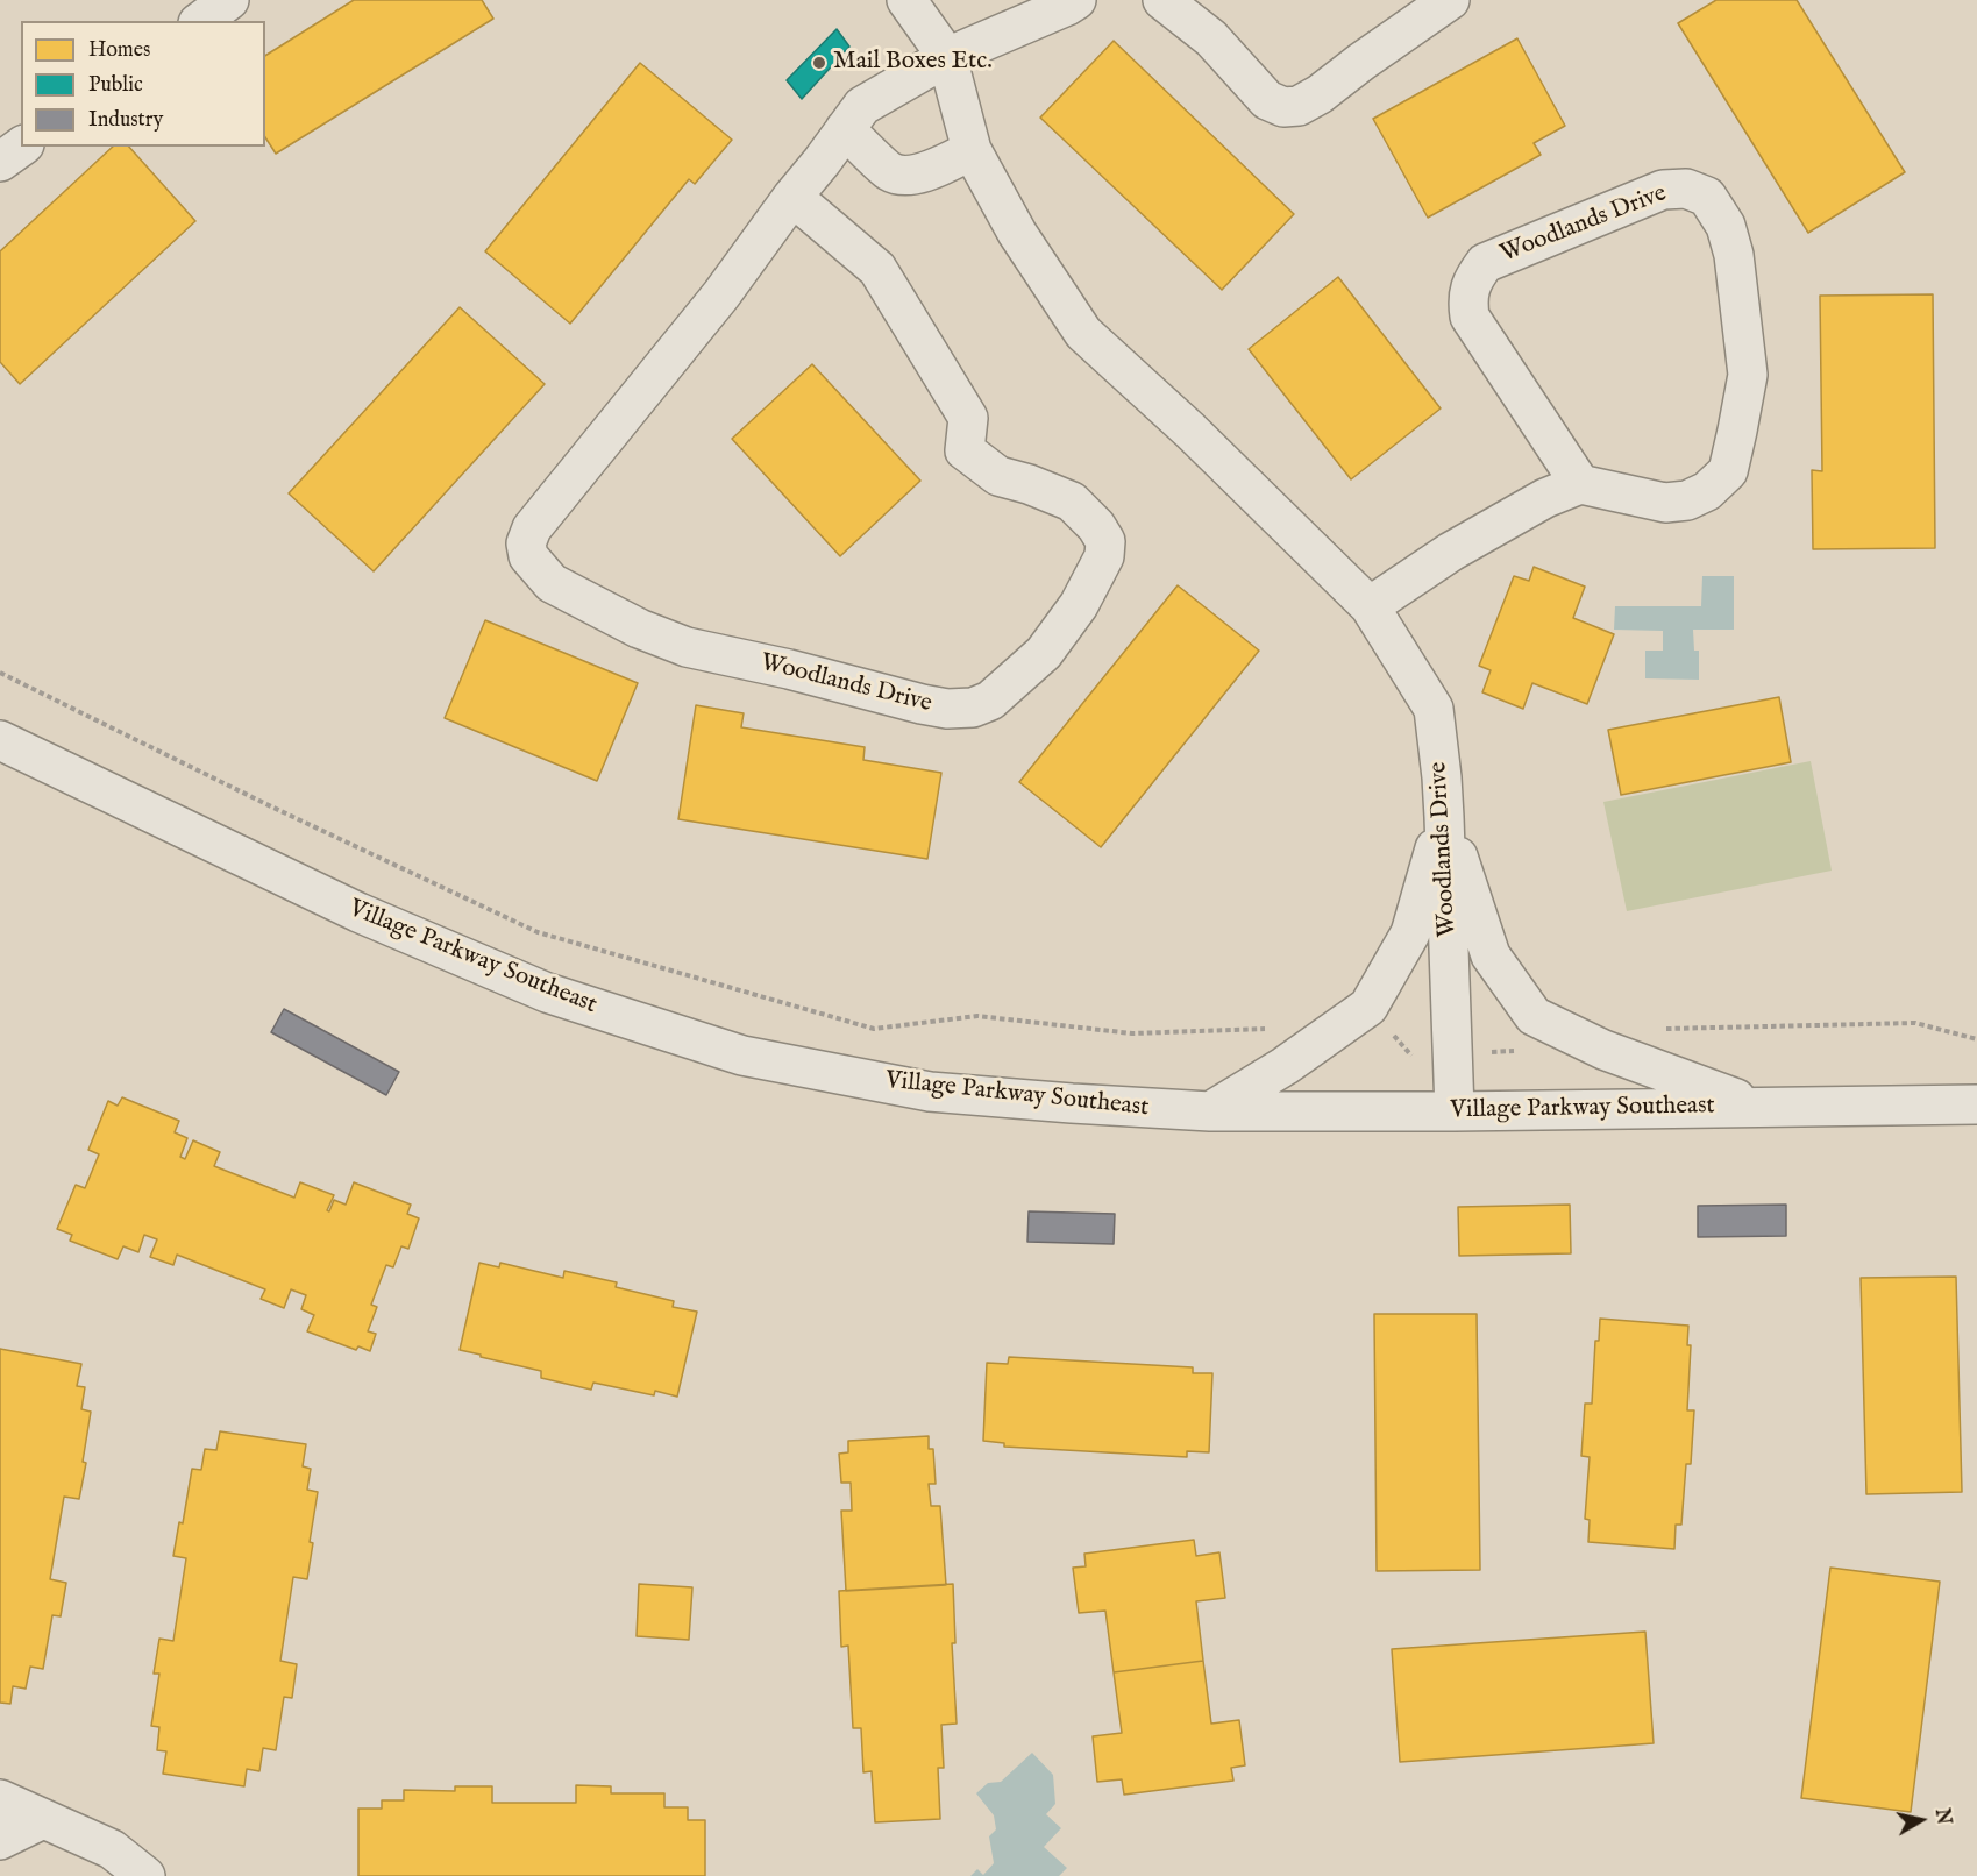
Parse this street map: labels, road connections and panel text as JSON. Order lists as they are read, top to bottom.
{
  "streets": {
    "street": ["Woodlands Drive", "Village Parkway Southeast"]
  },
  "crossings": [
    ["Woodlands Drive", "Village Parkway Southeast"]
  ],
  "places": ["Mail Boxes Etc."],
  "legend": ["Homes", "Public", "Industry"],
  "north": "right"
}
